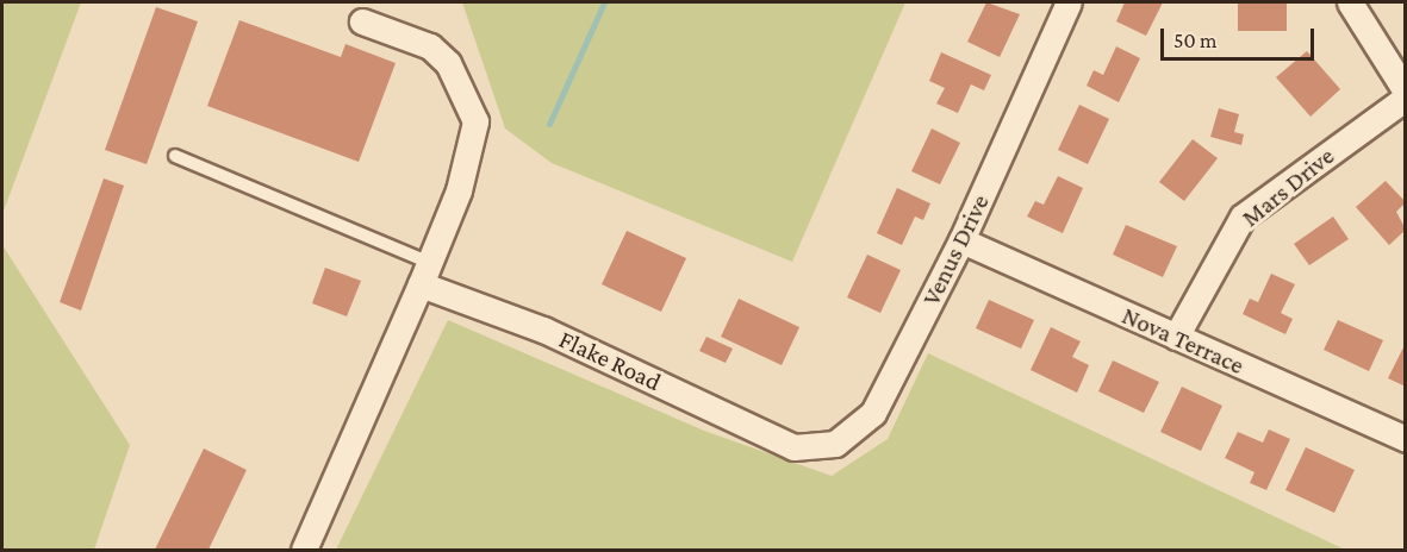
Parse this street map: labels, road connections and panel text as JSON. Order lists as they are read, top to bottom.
{
  "streets": {
    "street": [
      "Mars Drive",
      "Venus Drive",
      "Nova Terrace",
      "Flake Road"
    ]
  },
  "crossings": [
    ["Mars Drive", "Nova Terrace"],
    ["Venus Drive", "Nova Terrace"],
    ["Venus Drive", "Flake Road"]
  ],
  "scale_bar": "50 m"
}
